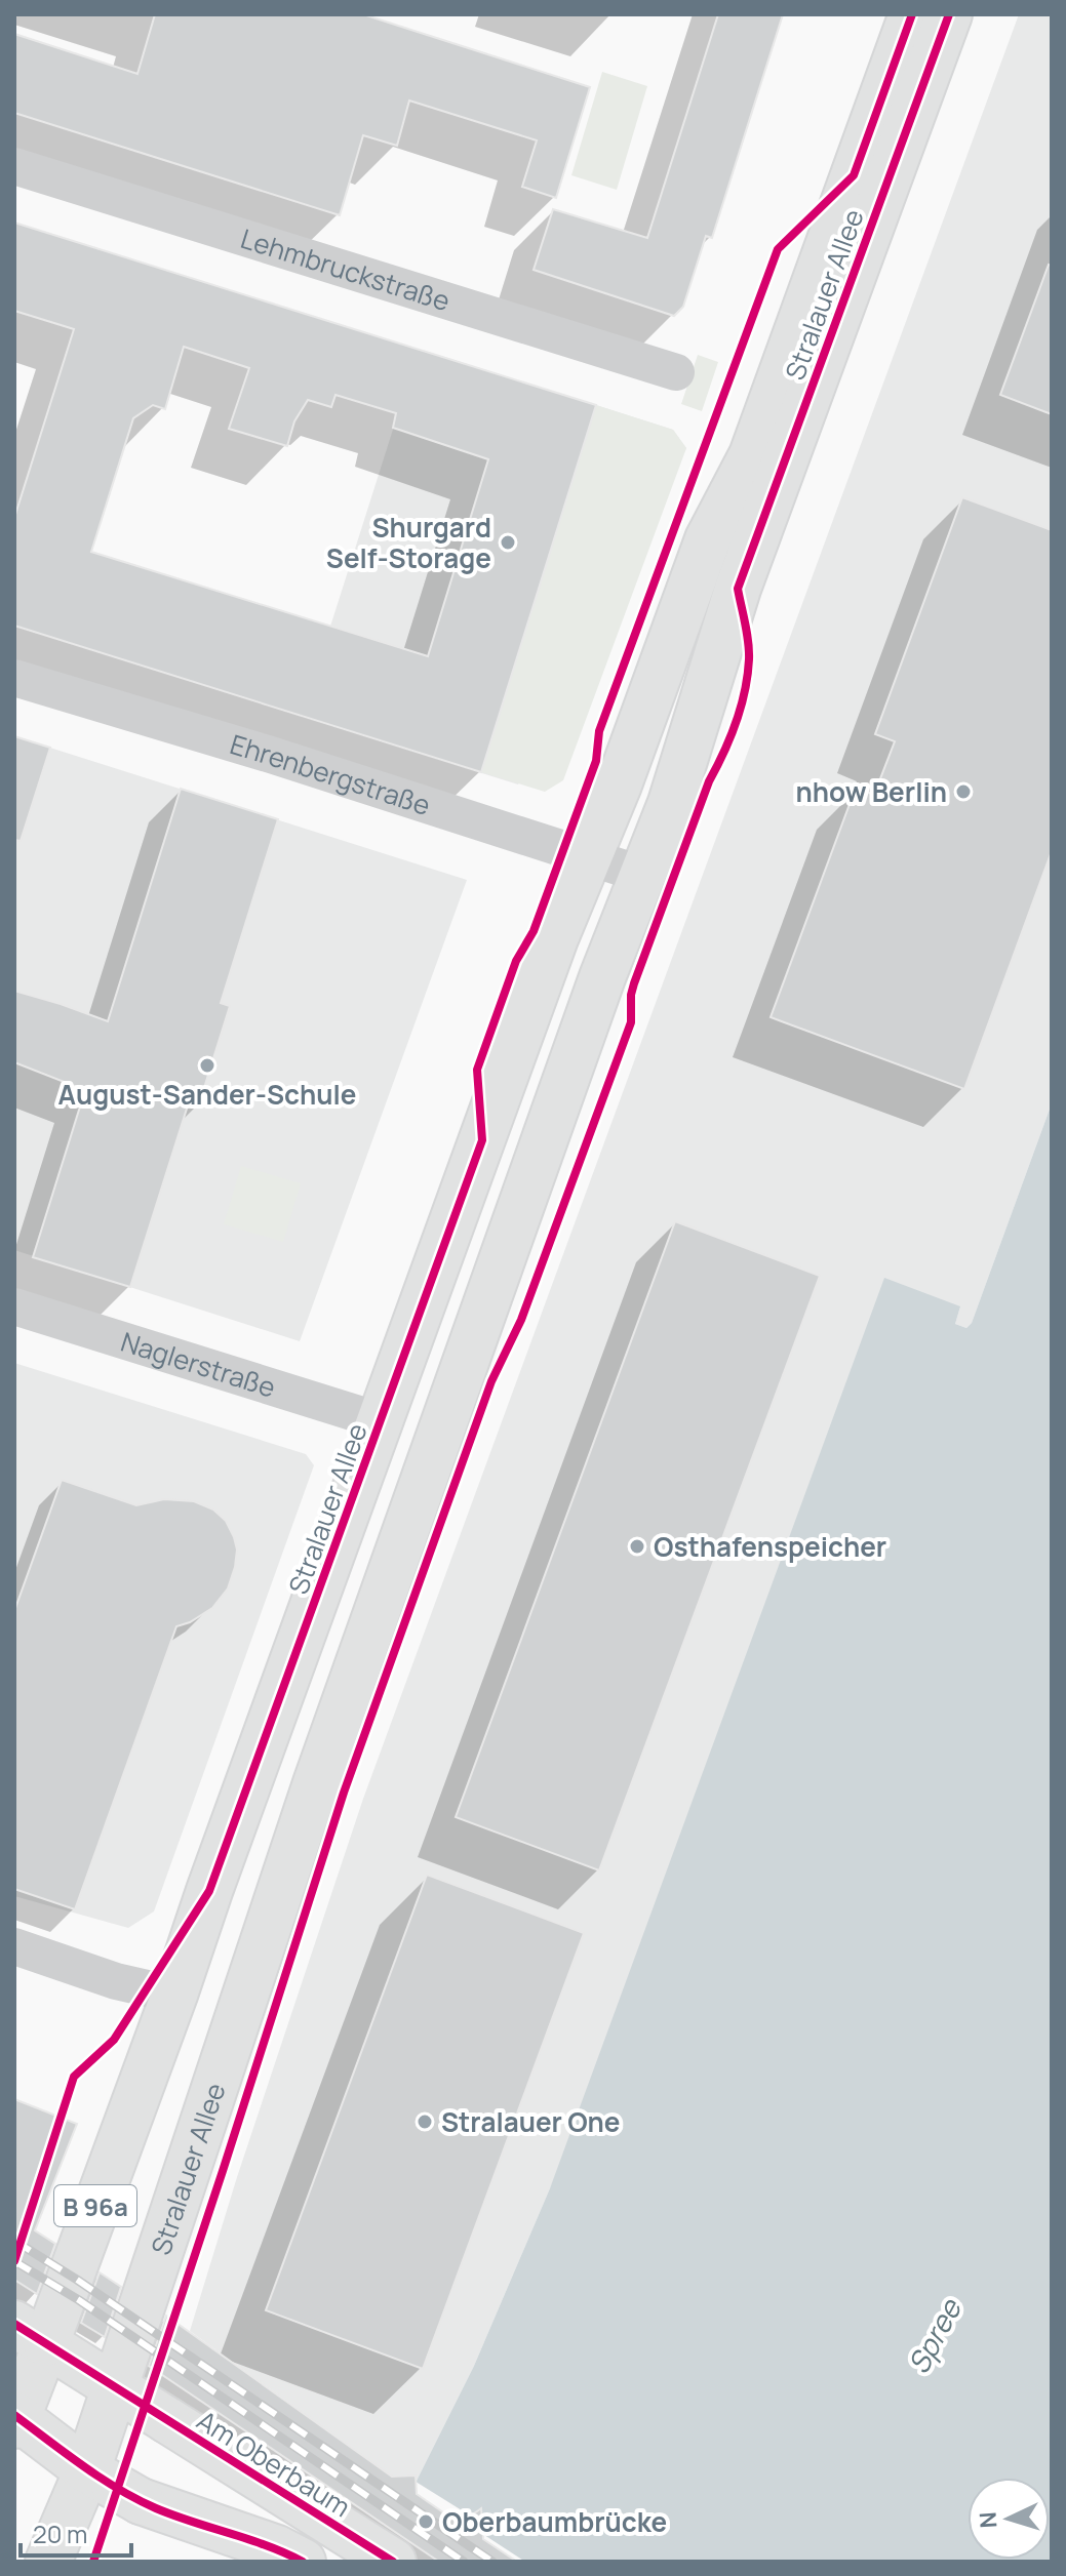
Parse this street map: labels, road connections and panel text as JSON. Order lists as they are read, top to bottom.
{
  "streets": {
    "main road": ["Stralauer Allee", "B 96a", "Am Oberbaum"],
    "street": ["Lehmbruckstraße", "Ehrenbergstraße", "Naglerstraße"]
  },
  "crossings": [
    ["Stralauer Allee", "Ehrenbergstraße"],
    ["Stralauer Allee", "Naglerstraße"],
    ["Stralauer Allee", "Am Oberbaum"]
  ],
  "water": ["Spree"],
  "places": [
    "Shurgard Self-Storage",
    "nhow Berlin",
    "August-Sander-Schule",
    "Osthafenspeicher",
    "Stralauer One",
    "Oberbaumbrücke"
  ],
  "scale_bar": "20 m",
  "north": "left"
}
